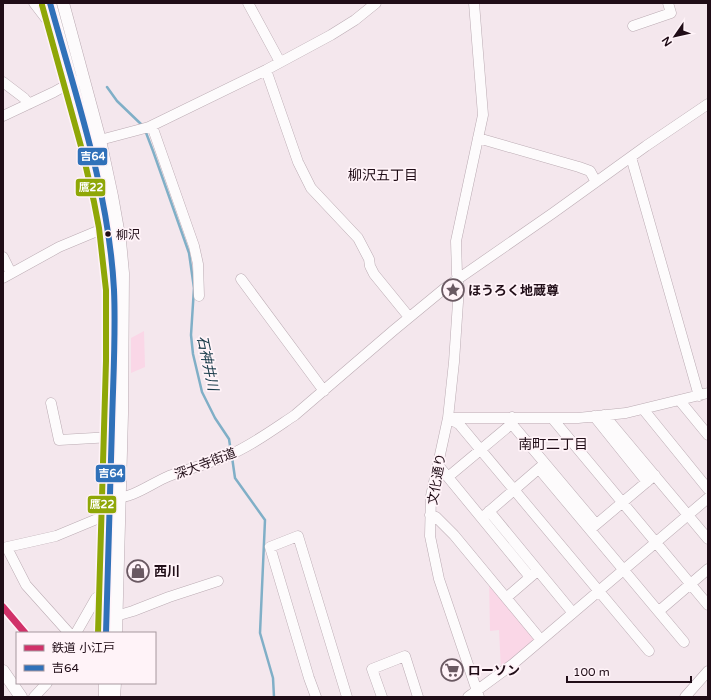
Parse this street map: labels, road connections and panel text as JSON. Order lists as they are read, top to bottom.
{
  "streets": {
    "street": ["深大寺街道", "文化通り"]
  },
  "districts": ["柳沢五丁目", "南町二丁目"],
  "water": ["石神井川"],
  "places": {
    "other": ["柳沢"],
    "place": ["ほうろく地蔵尊"],
    "shop": ["西川"],
    "supermarket": ["ローソン"]
  },
  "lines": ["transit line 吉64", "transit line 鷹22", "rail line 小江戸"],
  "legend": ["鉄道 小江戸", "吉64"],
  "scale_bar": "100 m",
  "north": "bottom left"
}
